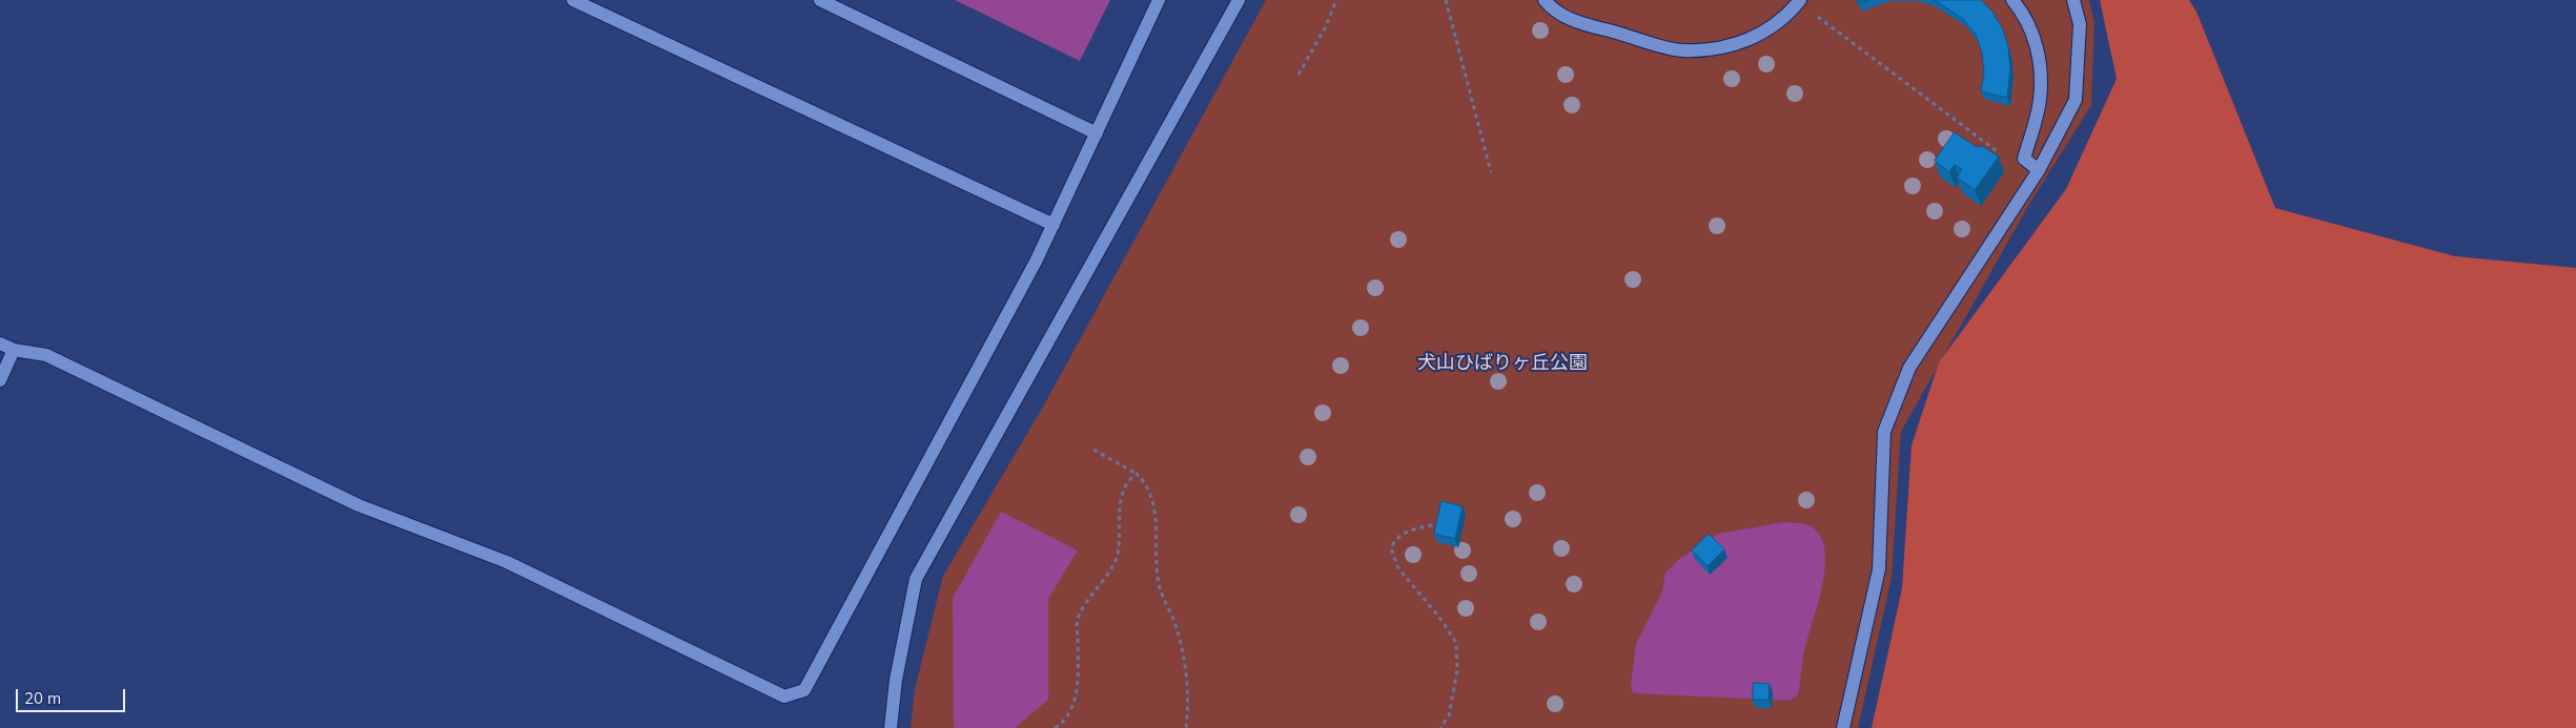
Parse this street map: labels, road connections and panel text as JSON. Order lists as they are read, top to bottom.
{
  "parks": ["犬山ひばりヶ丘公園"],
  "scale_bar": "20 m"
}
